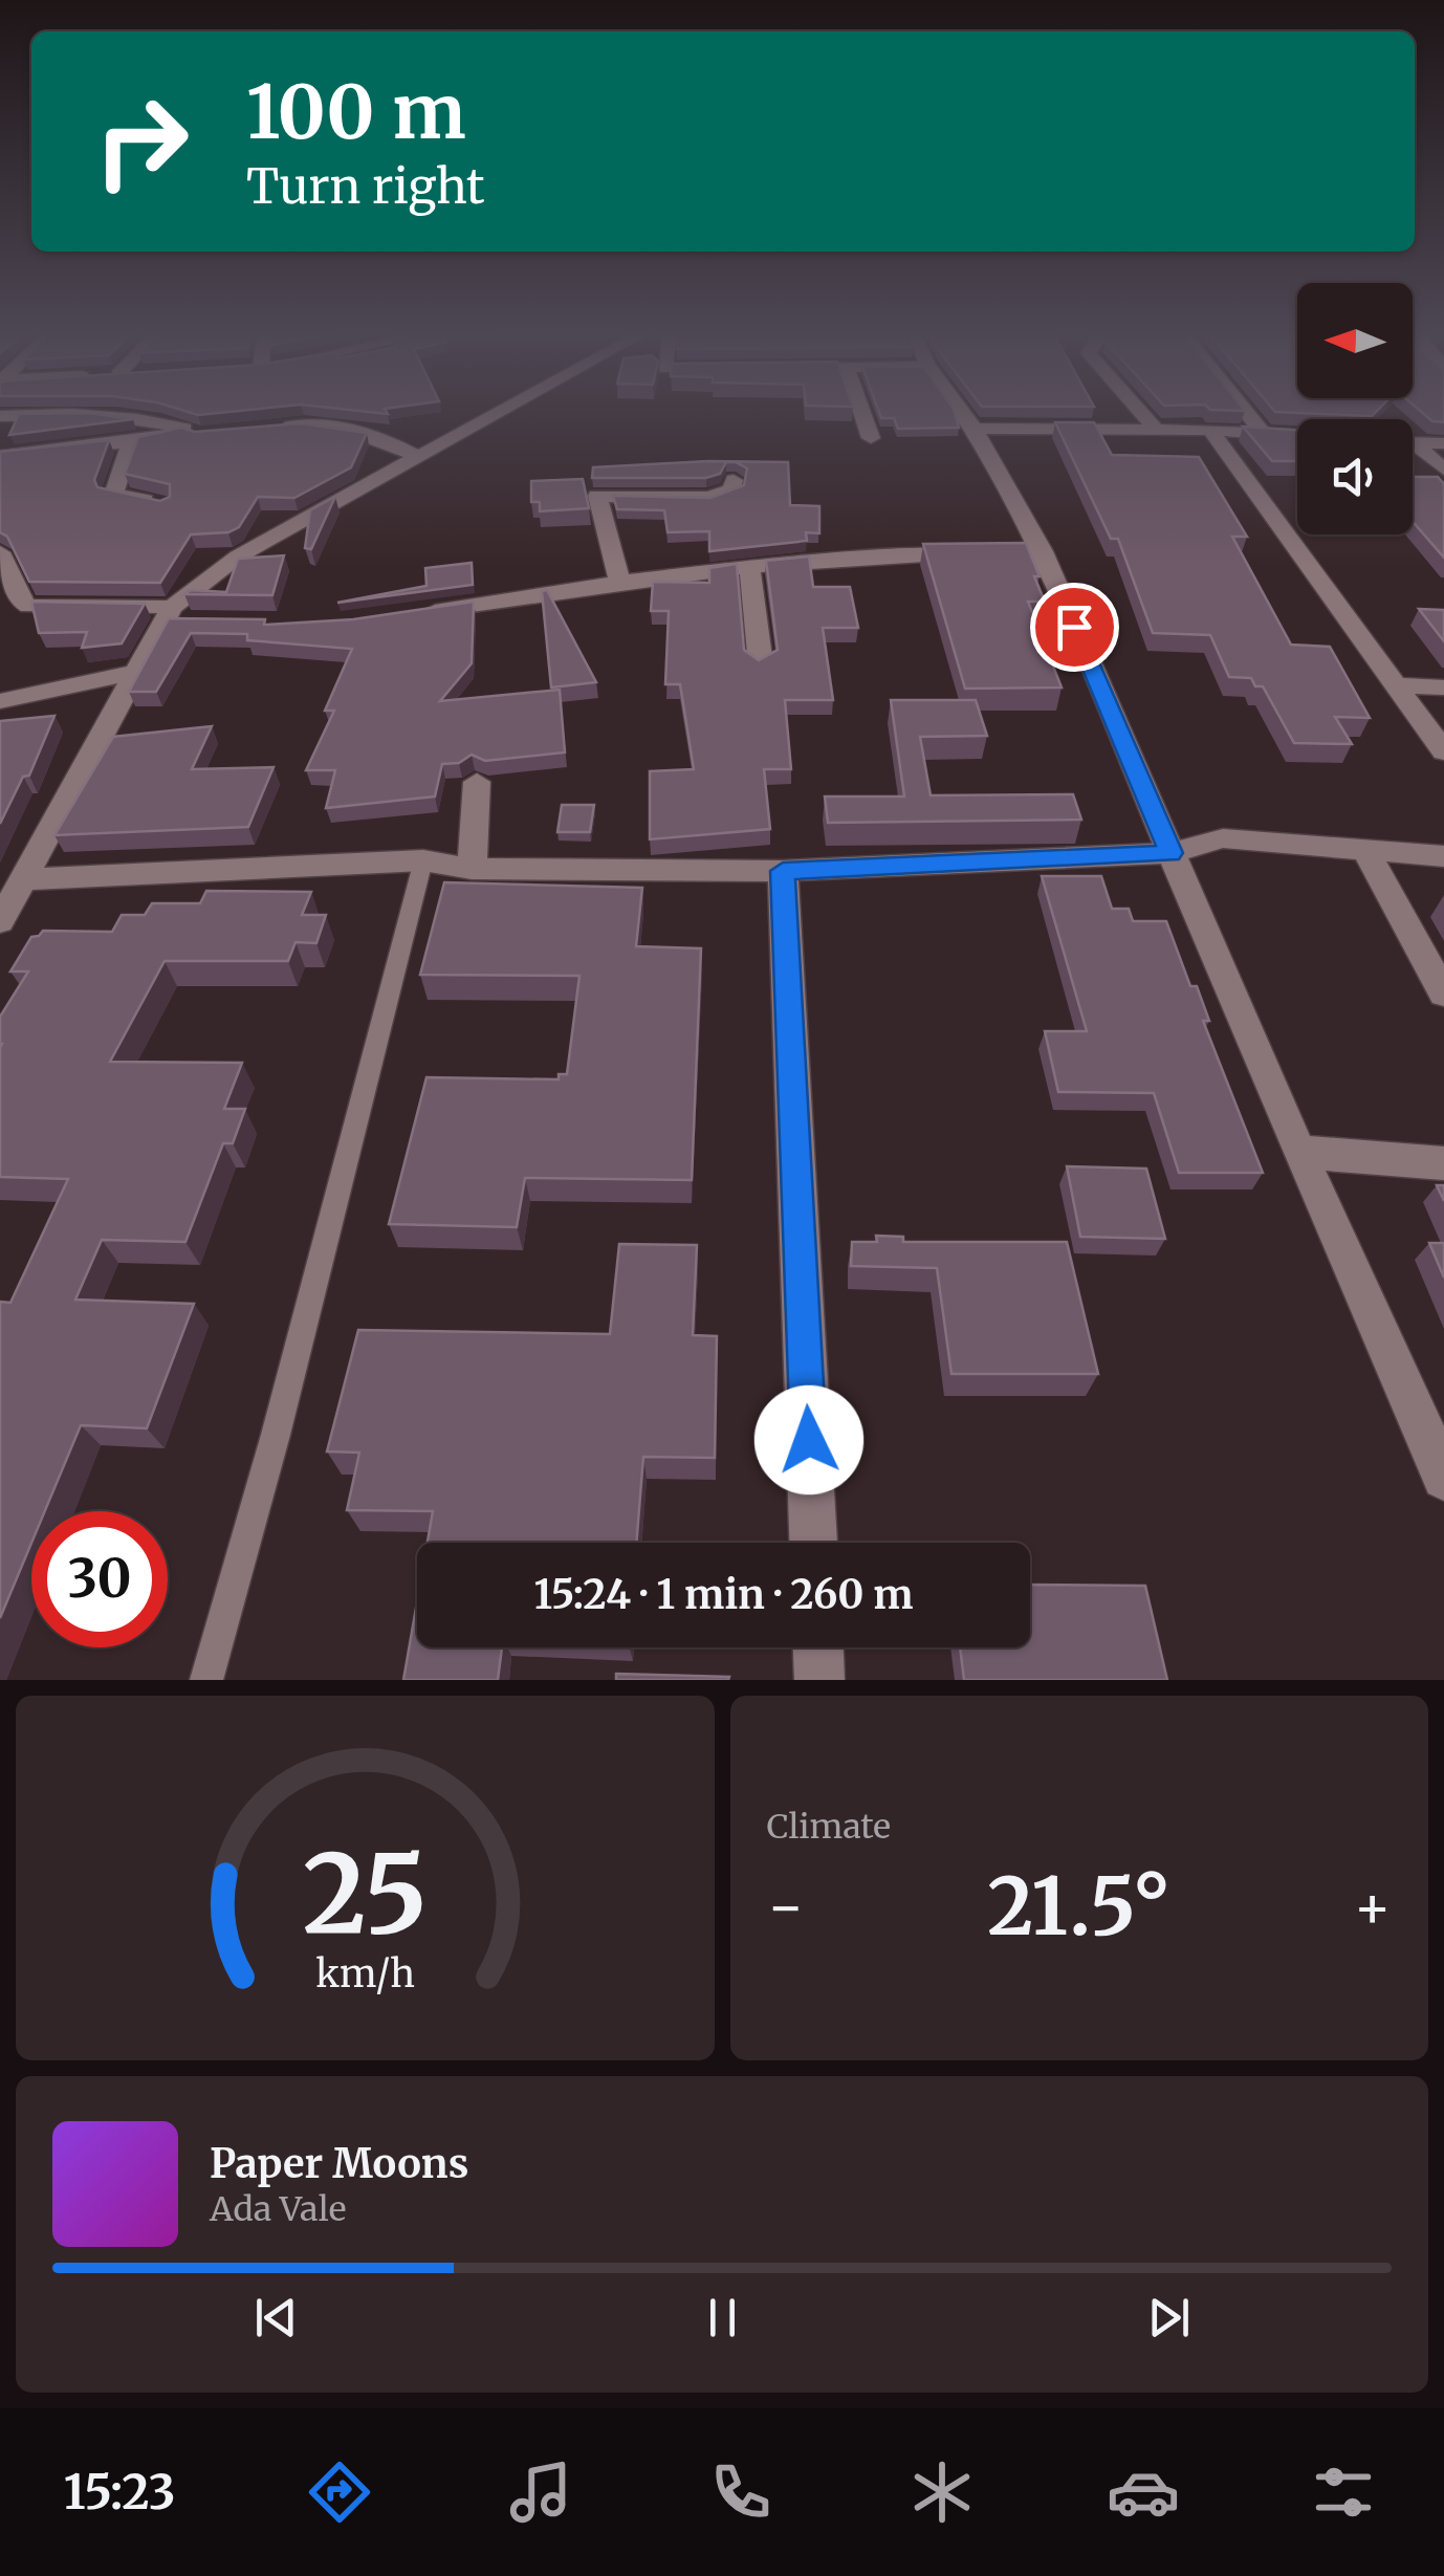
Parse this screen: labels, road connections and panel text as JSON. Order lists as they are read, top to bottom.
{
  "north": "left",
  "page": {
    "turn": ["100 m", "Turn right"],
    "limit": "30",
    "trip": "15:24 · 1 min · 260 m",
    "tile": "Climate",
    "heat": ["−", "21.5°", "+"],
    "song": ["Paper Moons", "Ada Vale"],
    "tabs": "15:23",
    "gauge": ["25", "km/h"]
  }
}
